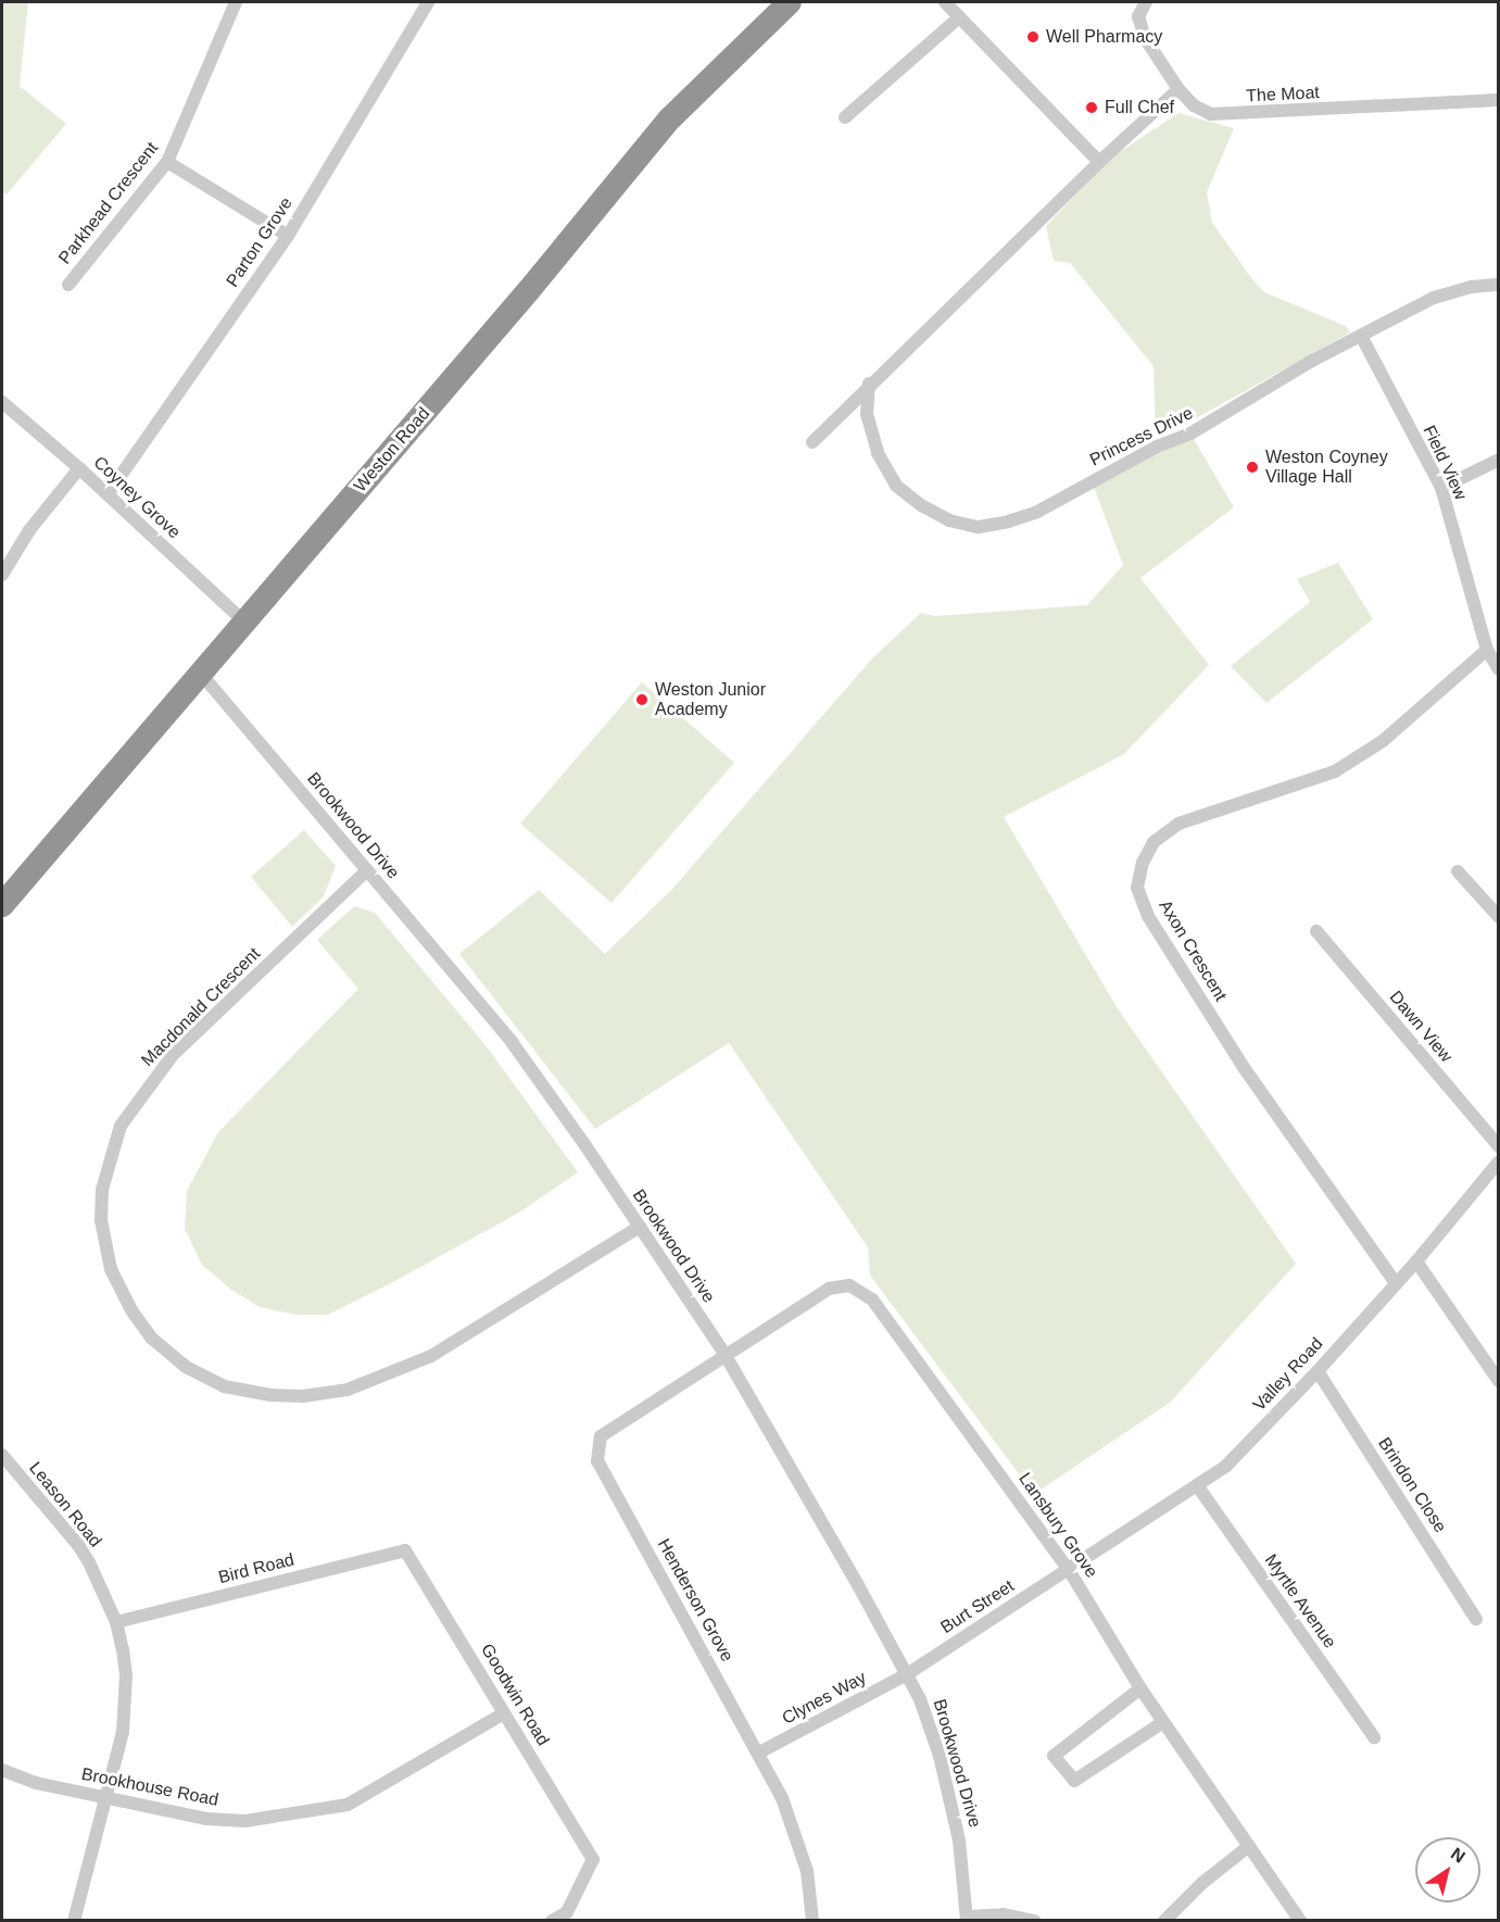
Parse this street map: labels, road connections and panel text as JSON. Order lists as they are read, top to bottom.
{
  "streets": {
    "highway": ["Weston Road"],
    "street": [
      "The Moat",
      "Parkhead Crescent",
      "Parton Grove",
      "Princess Drive",
      "Field View",
      "Coyney Grove",
      "Brookwood Drive",
      "Axon Crescent",
      "Macdonald Crescent",
      "Dawn View",
      "Valley Road",
      "Brindon Close",
      "Leason Road",
      "Lansbury Grove",
      "Bird Road",
      "Henderson Grove",
      "Myrtle Avenue",
      "Burt Street",
      "Goodwin Road",
      "Clynes Way",
      "Brookhouse Road"
    ]
  },
  "crossings": [
    ["Parton Grove", "Coyney Grove"],
    ["Princess Drive", "Field View"],
    ["Weston Road", "Coyney Grove"],
    ["Weston Road", "Brookwood Drive"],
    ["Field View", "Axon Crescent"],
    ["Brookwood Drive", "Macdonald Crescent"],
    ["Brookwood Drive", "Lansbury Grove"],
    ["Brookwood Drive", "Henderson Grove"],
    ["Brookwood Drive", "Burt Street"],
    ["Brookwood Drive", "Clynes Way"],
    ["Axon Crescent", "Valley Road"],
    ["Valley Road", "Brindon Close"],
    ["Valley Road", "Lansbury Grove"],
    ["Valley Road", "Myrtle Avenue"],
    ["Valley Road", "Burt Street"],
    ["Leason Road", "Bird Road"],
    ["Leason Road", "Brookhouse Road"],
    ["Lansbury Grove", "Henderson Grove"],
    ["Lansbury Grove", "Burt Street"],
    ["Bird Road", "Goodwin Road"],
    ["Henderson Grove", "Clynes Way"],
    ["Burt Street", "Clynes Way"],
    ["Goodwin Road", "Brookhouse Road"]
  ],
  "places": [
    "Well Pharmacy",
    "Full Chef",
    "Weston Coyney Village Hall",
    "Weston Junior Academy"
  ],
  "north": "top right"
}
